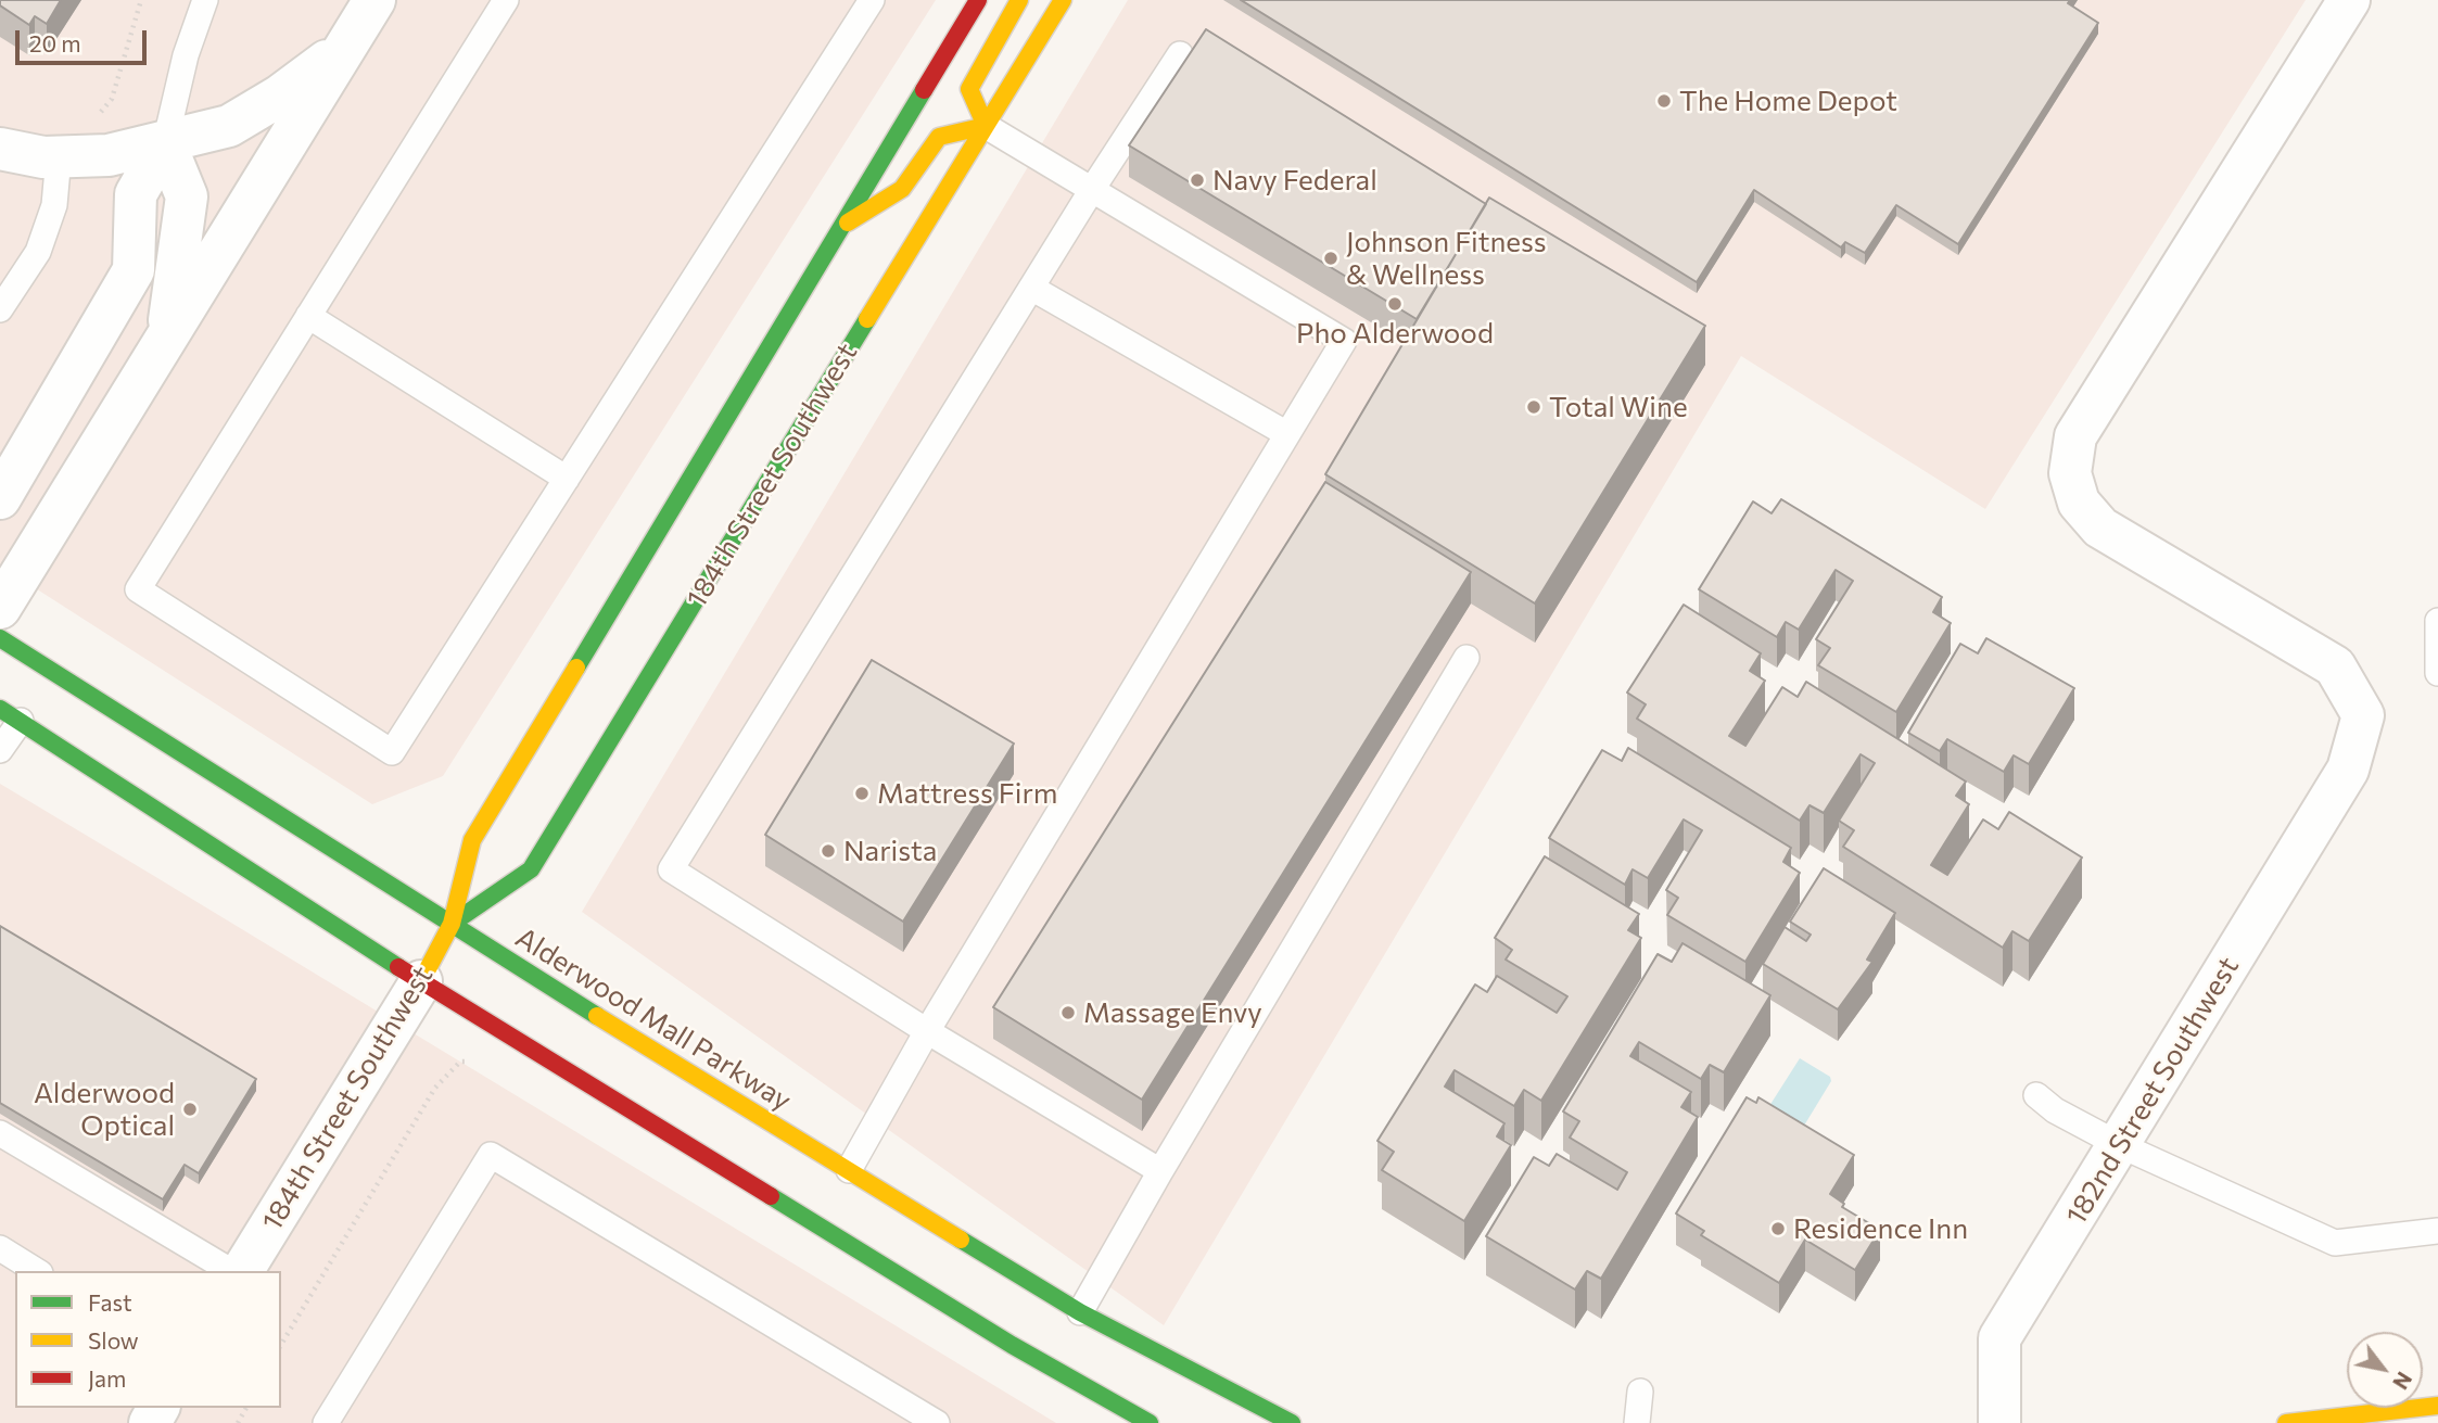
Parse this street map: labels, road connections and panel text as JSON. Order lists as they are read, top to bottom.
{
  "streets": {
    "main road": ["184th Street Southwest", "Alderwood Mall Parkway"],
    "street": ["182nd Street Southwest"]
  },
  "crossings": [
    ["184th Street Southwest", "Alderwood Mall Parkway"]
  ],
  "places": [
    "The Home Depot",
    "Navy Federal",
    "Johnson Fitness & Wellness",
    "Pho Alderwood",
    "Total Wine",
    "Mattress Firm",
    "Narista",
    "Massage Envy",
    "Alderwood Optical",
    "Residence Inn"
  ],
  "legend": ["Fast", "Slow", "Jam"],
  "scale_bar": "20 m",
  "north": "bottom right"
}
